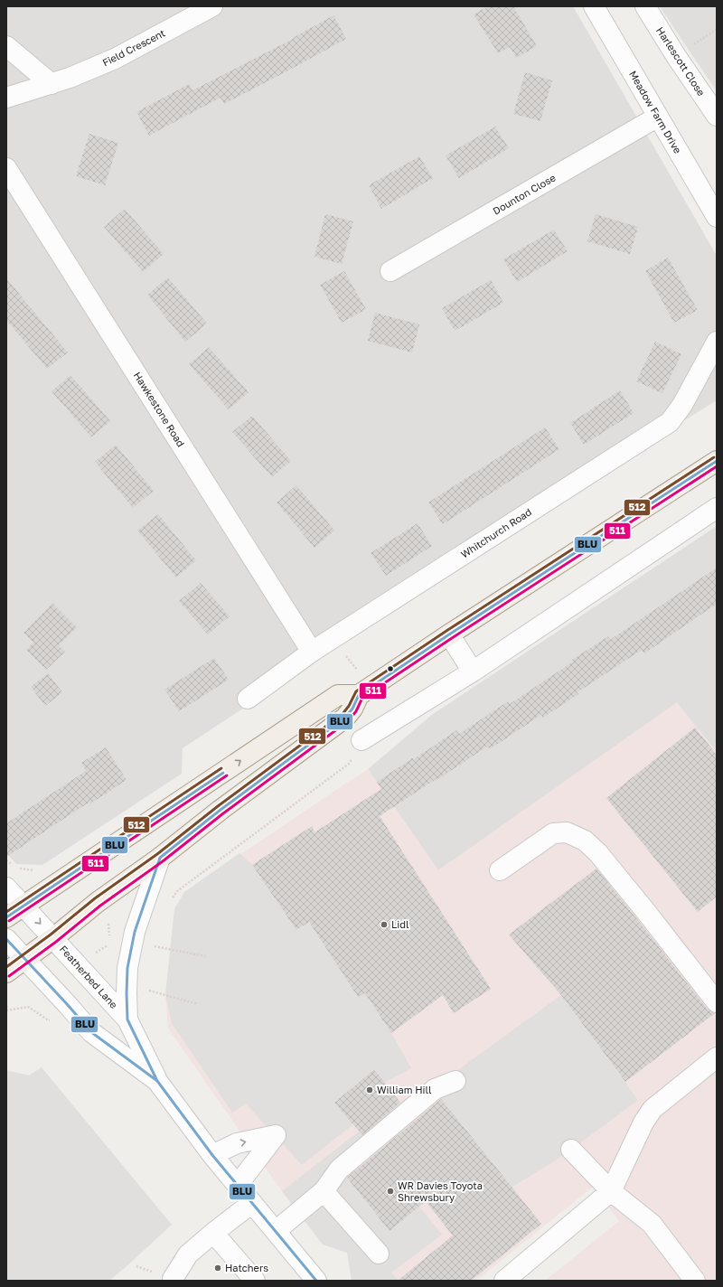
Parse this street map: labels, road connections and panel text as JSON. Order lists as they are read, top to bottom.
{
  "streets": {
    "street": [
      "Field Crescent",
      "Harlescott Close",
      "Meadow Farm Drive",
      "Dounton Close",
      "Hawkestone Road",
      "Whitchurch Road",
      "Featherbed Lane"
    ]
  },
  "crossings": [
    ["Meadow Farm Drive", "Dounton Close"],
    ["Hawkestone Road", "Whitchurch Road"]
  ],
  "places": [
    "Lidl",
    "William Hill",
    "WR Davies Toyota Shrewsbury",
    "Hatchers"
  ],
  "lines": ["transit line 512", "transit line BLU", "transit line 511"]
}
